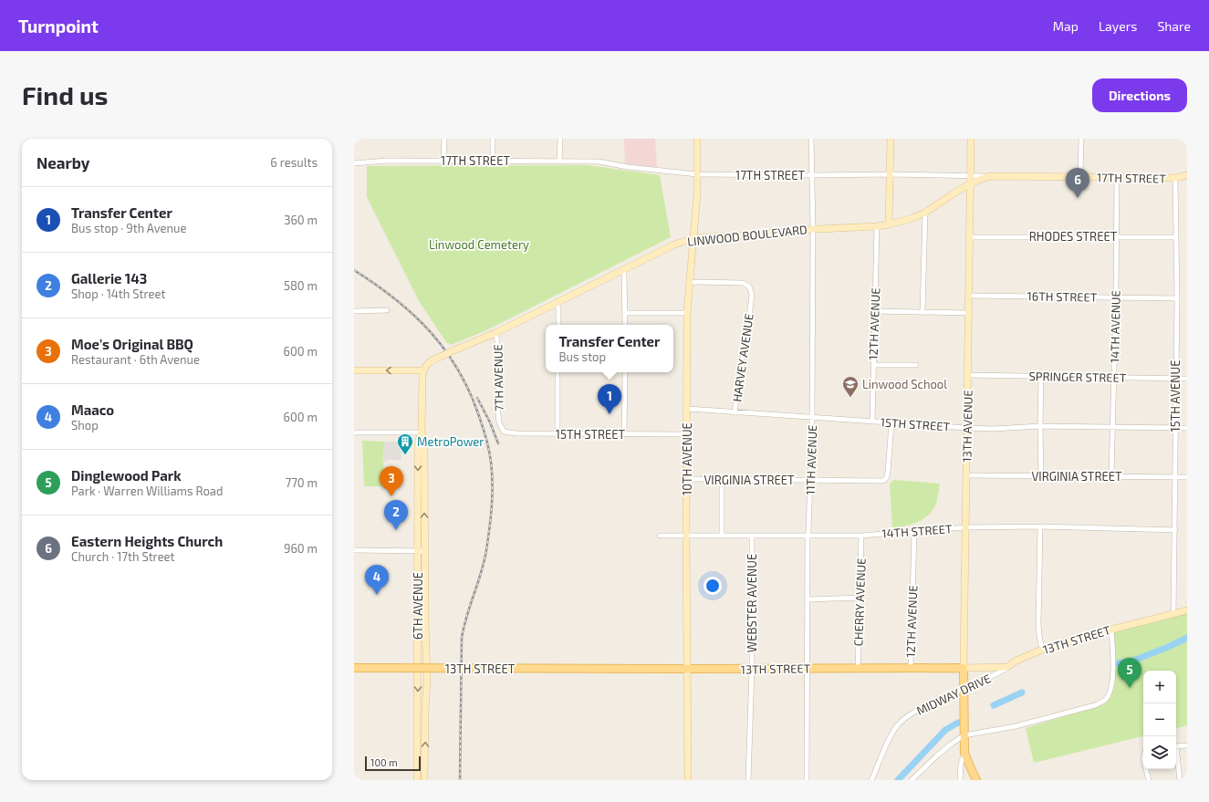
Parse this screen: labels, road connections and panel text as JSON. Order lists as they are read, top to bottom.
{
  "streets": {
    "main road": ["13TH STREET"],
    "street": [
      "17TH STREET",
      "LINWOOD BOULEVARD",
      "RHODES STREET",
      "16TH STREET",
      "12TH AVENUE",
      "14TH AVENUE",
      "HARVEY AVENUE",
      "SPRINGER STREET",
      "7TH AVENUE",
      "15TH AVENUE",
      "15TH STREET",
      "13TH AVENUE",
      "10TH AVENUE",
      "11TH AVENUE",
      "VIRGINIA STREET",
      "14TH STREET",
      "CHERRY AVENUE",
      "WEBSTER AVENUE",
      "6TH AVENUE",
      "MIDWAY DRIVE"
    ]
  },
  "crossings": [
    ["17TH STREET", "14TH AVENUE"],
    ["17TH STREET", "15TH AVENUE"],
    ["17TH STREET", "13TH AVENUE"],
    ["17TH STREET", "10TH AVENUE"],
    ["17TH STREET", "11TH AVENUE"],
    ["LINWOOD BOULEVARD", "12TH AVENUE"],
    ["LINWOOD BOULEVARD", "7TH AVENUE"],
    ["LINWOOD BOULEVARD", "13TH AVENUE"],
    ["LINWOOD BOULEVARD", "10TH AVENUE"],
    ["LINWOOD BOULEVARD", "11TH AVENUE"],
    ["LINWOOD BOULEVARD", "6TH AVENUE"],
    ["RHODES STREET", "14TH AVENUE"],
    ["RHODES STREET", "15TH AVENUE"],
    ["RHODES STREET", "13TH AVENUE"],
    ["16TH STREET", "14TH AVENUE"],
    ["16TH STREET", "15TH AVENUE"],
    ["16TH STREET", "13TH AVENUE"],
    ["12TH AVENUE", "15TH STREET"],
    ["12TH AVENUE", "14TH STREET"],
    ["12TH AVENUE", "13TH STREET"],
    ["14TH AVENUE", "SPRINGER STREET"],
    ["14TH AVENUE", "15TH STREET"],
    ["14TH AVENUE", "VIRGINIA STREET"],
    ["HARVEY AVENUE", "15TH STREET"],
    ["HARVEY AVENUE", "10TH AVENUE"],
    ["SPRINGER STREET", "15TH AVENUE"],
    ["SPRINGER STREET", "13TH AVENUE"],
    ["7TH AVENUE", "15TH STREET"],
    ["15TH AVENUE", "15TH STREET"],
    ["15TH AVENUE", "VIRGINIA STREET"],
    ["15TH AVENUE", "14TH STREET"],
    ["15TH AVENUE", "13TH STREET"],
    ["15TH STREET", "13TH AVENUE"],
    ["15TH STREET", "10TH AVENUE"],
    ["15TH STREET", "11TH AVENUE"],
    ["15TH STREET", "VIRGINIA STREET"],
    ["13TH AVENUE", "VIRGINIA STREET"],
    ["13TH AVENUE", "14TH STREET"],
    ["13TH AVENUE", "13TH STREET"],
    ["10TH AVENUE", "VIRGINIA STREET"],
    ["10TH AVENUE", "14TH STREET"],
    ["10TH AVENUE", "13TH STREET"],
    ["11TH AVENUE", "VIRGINIA STREET"],
    ["11TH AVENUE", "14TH STREET"],
    ["11TH AVENUE", "13TH STREET"],
    ["14TH STREET", "CHERRY AVENUE"],
    ["14TH STREET", "WEBSTER AVENUE"],
    ["CHERRY AVENUE", "13TH STREET"],
    ["WEBSTER AVENUE", "13TH STREET"],
    ["13TH STREET", "MIDWAY DRIVE"]
  ],
  "parks": ["Linwood Cemetery"],
  "places": {
    "school or university": ["Linwood School"],
    "building": ["MetroPower"]
  },
  "scale_bar": "100 m",
  "page": {
    "header": "Turnpoint",
    "nav": ["Map", "Layers", "Share"],
    "buttons": "Directions",
    "title": "Find us",
    "heading": ["Nearby", "6 results"],
    "pins": [
      "6",
      "1",
      "3",
      "2",
      "4",
      "5"
    ],
    "list": [
      {
        "mark": "1",
        "name": "Transfer Center",
        "note": "Bus stop · 9th Avenue",
        "value": "360 m"
      },
      {
        "mark": "2",
        "name": "Gallerie 143",
        "note": "Shop · 14th Street",
        "value": "580 m"
      },
      {
        "mark": "3",
        "name": "Moe's Original BBQ",
        "note": "Restaurant · 6th Avenue",
        "value": "600 m"
      },
      {
        "mark": "4",
        "name": "Maaco",
        "note": "Shop",
        "value": "600 m"
      },
      {
        "mark": "5",
        "name": "Dinglewood Park",
        "note": "Park · Warren Williams Road",
        "value": "770 m"
      },
      {
        "mark": "6",
        "name": "Eastern Heights Church",
        "note": "Church · 17th Street",
        "value": "960 m"
      }
    ],
    "popup": ["Transfer Center", "Bus stop"],
    "map_buttons": ["+", "−"],
    "scale": "100 m"
  }
}
